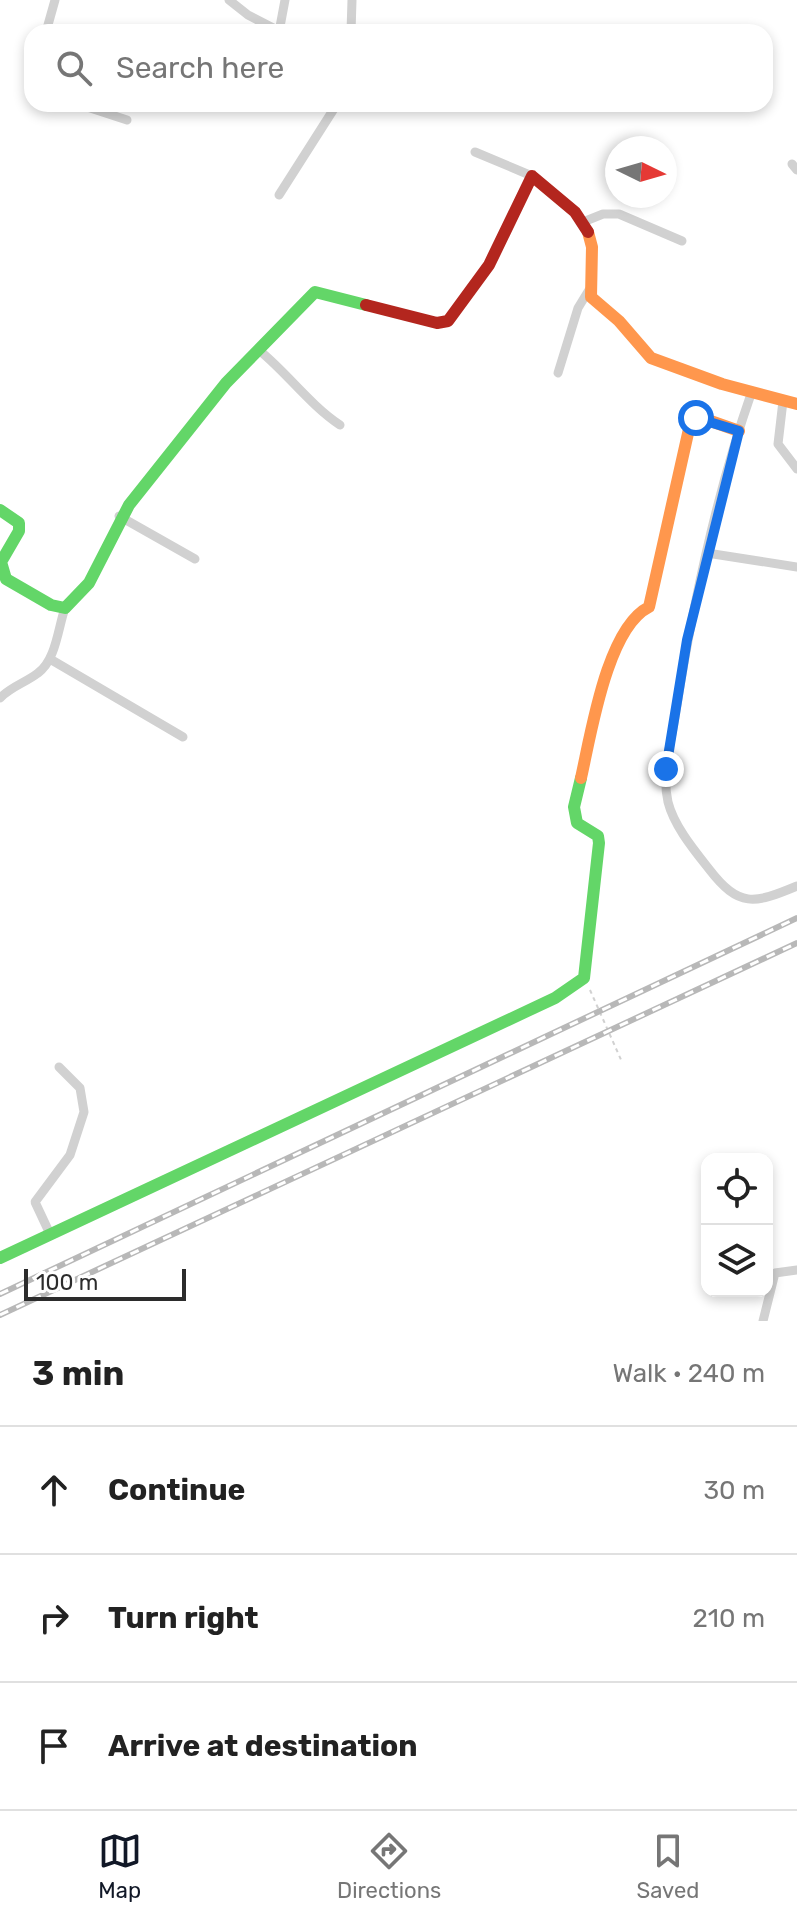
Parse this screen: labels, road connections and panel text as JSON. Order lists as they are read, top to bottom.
{
  "scale_bar": "100 m",
  "north": "right",
  "page": {
    "search": "Search here",
    "scale": "100 m",
    "heading": ["3 min", "Walk · 240 m"],
    "list": [
      ["Continue", "30 m"],
      ["Turn right", "210 m"],
      "Arrive at destination"
    ],
    "nav": ["Map", "Directions", "Saved"]
  }
}
